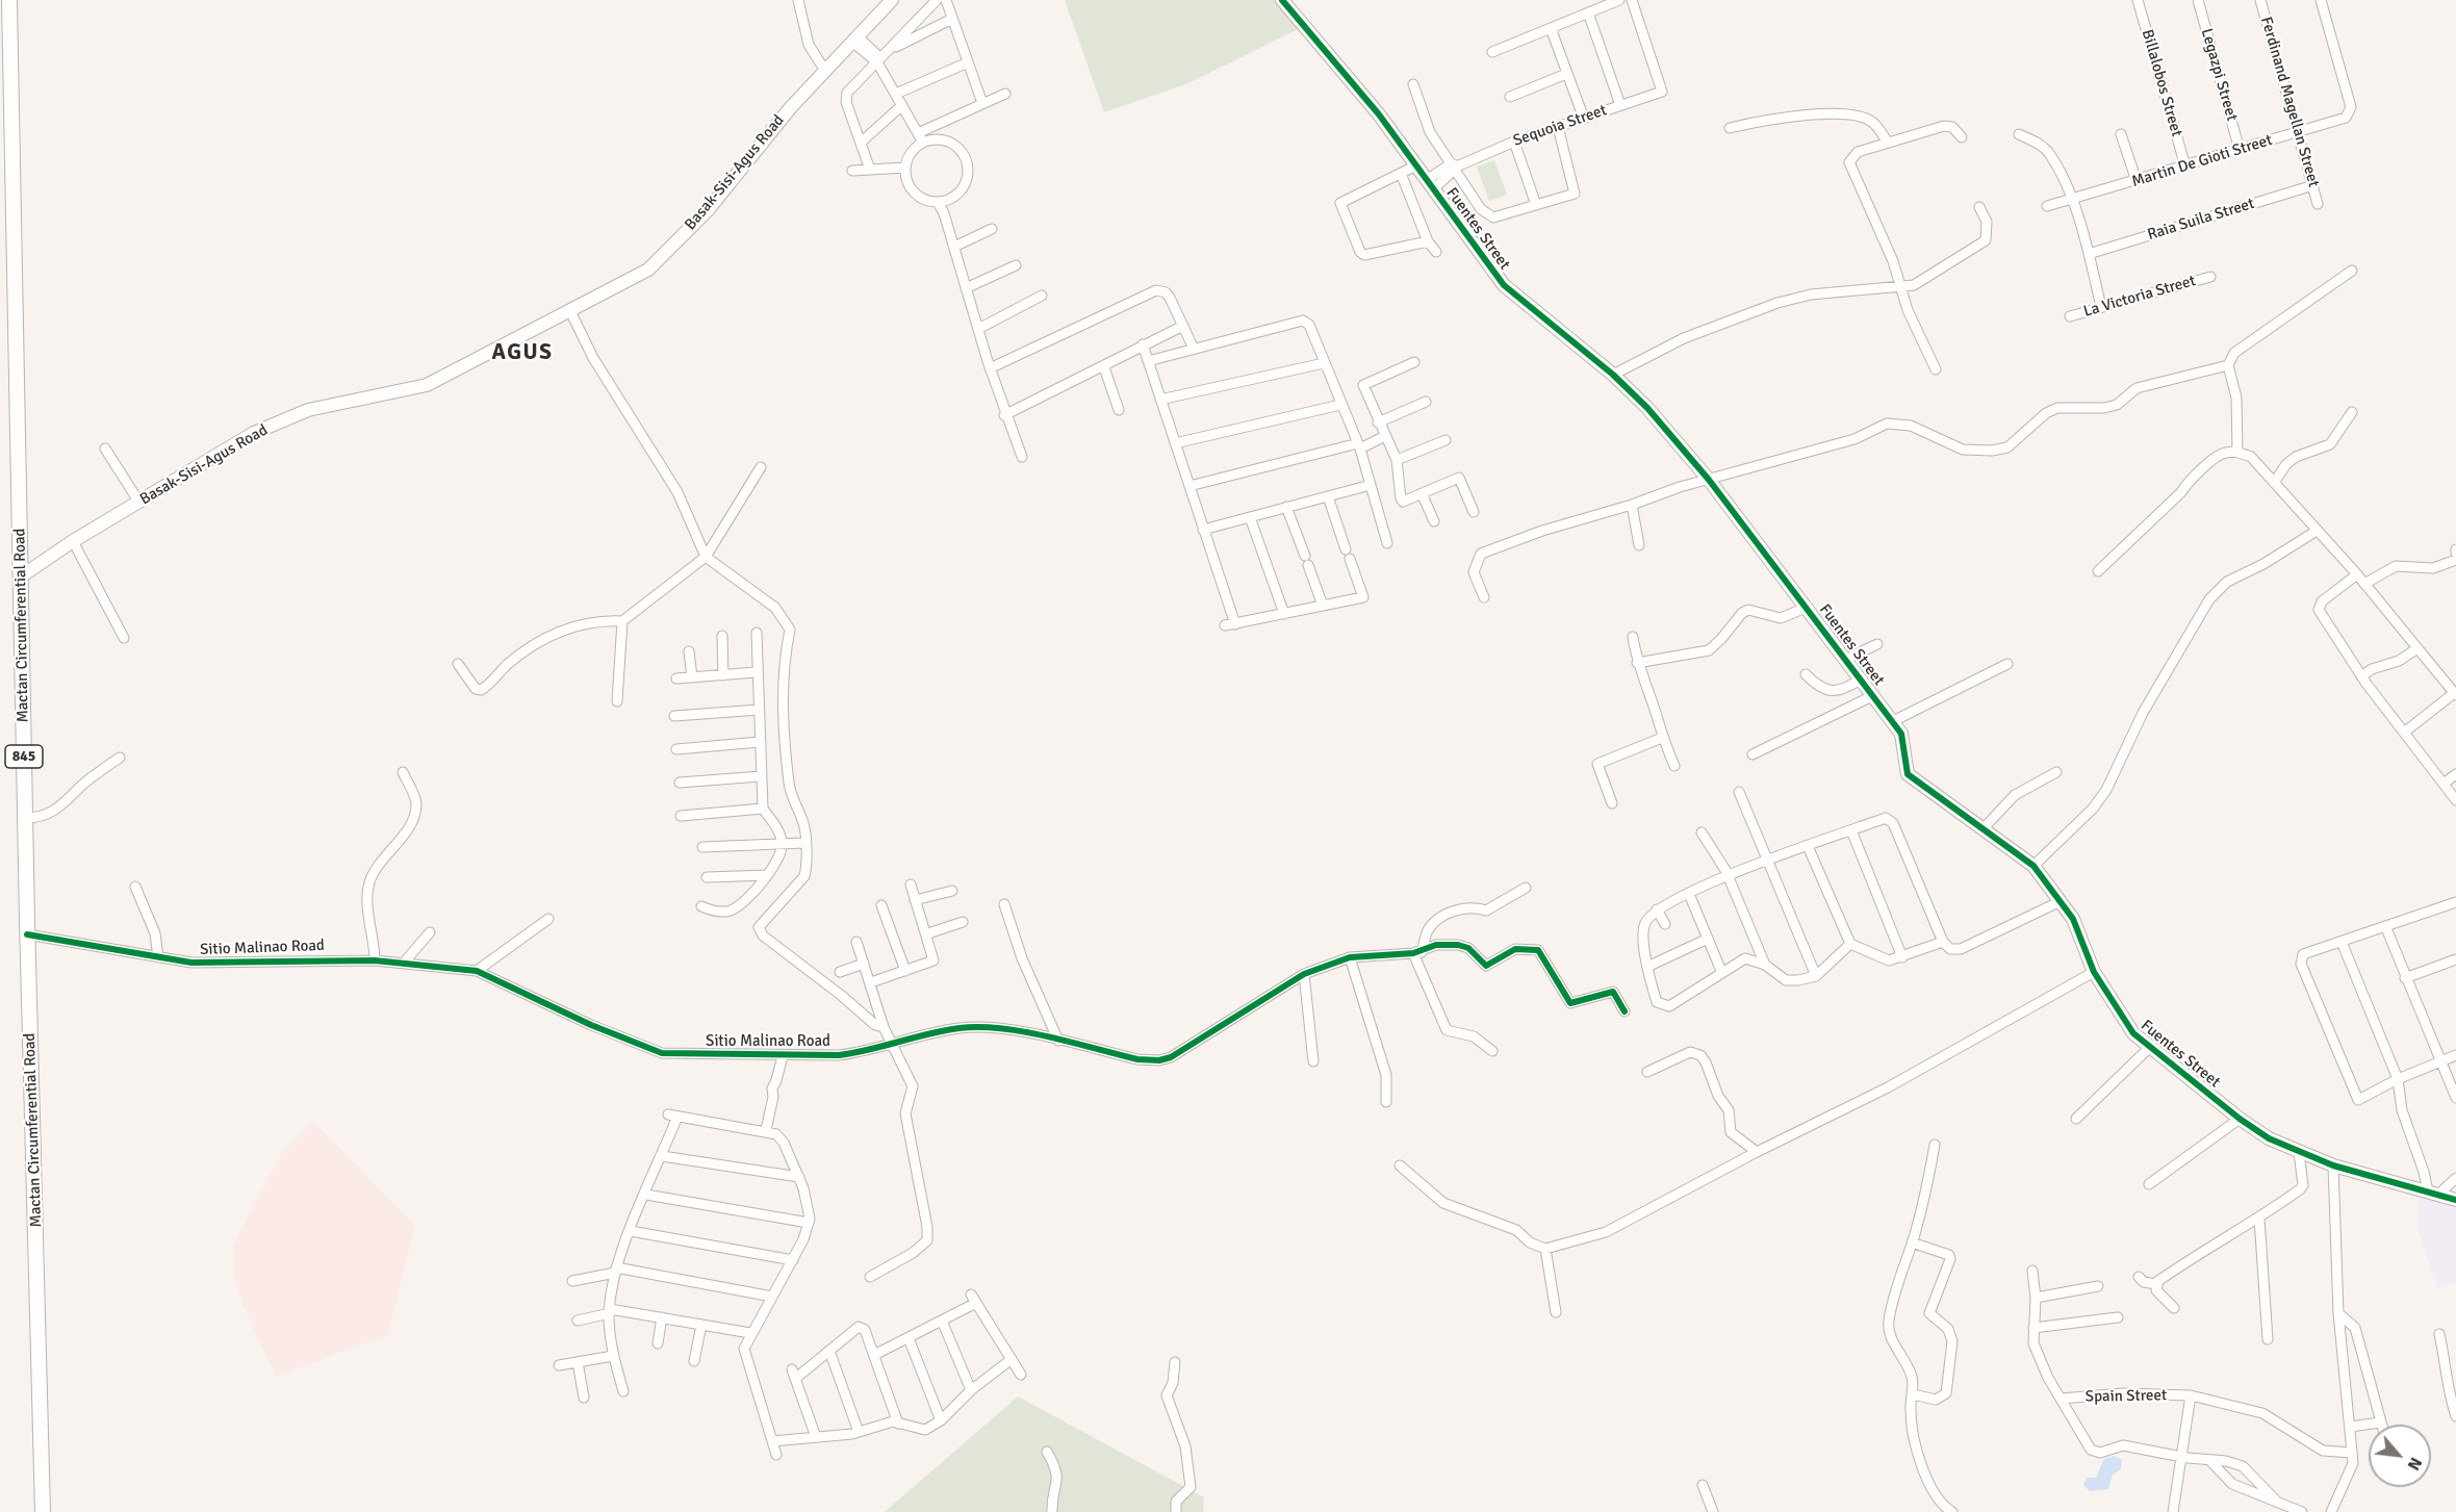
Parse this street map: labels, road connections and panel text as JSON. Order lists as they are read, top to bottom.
{
  "streets": {
    "main road": ["Mactan Circumferential Road", "845"],
    "street": [
      "Legazpi Street",
      "Billalobos Street",
      "Ferdinand Magellan Street",
      "Sequoia Street",
      "Martin De Gioti Street",
      "Basak-Sisi-Agus Road",
      "Raia Suila Street",
      "Fuentes Street",
      "La Victoria Street",
      "Sitio Malinao Road",
      "Spain Street"
    ]
  },
  "crossings": [
    ["Legazpi Street", "Martin De Gioti Street"],
    ["Billalobos Street", "Martin De Gioti Street"],
    ["Ferdinand Magellan Street", "Martin De Gioti Street"],
    ["Ferdinand Magellan Street", "Raia Suila Street"],
    ["Sequoia Street", "Fuentes Street"],
    ["Basak-Sisi-Agus Road", "Mactan Circumferential Road"],
    ["Mactan Circumferential Road", "Sitio Malinao Road"]
  ],
  "districts": ["AGUS"],
  "north": "bottom right"
}
